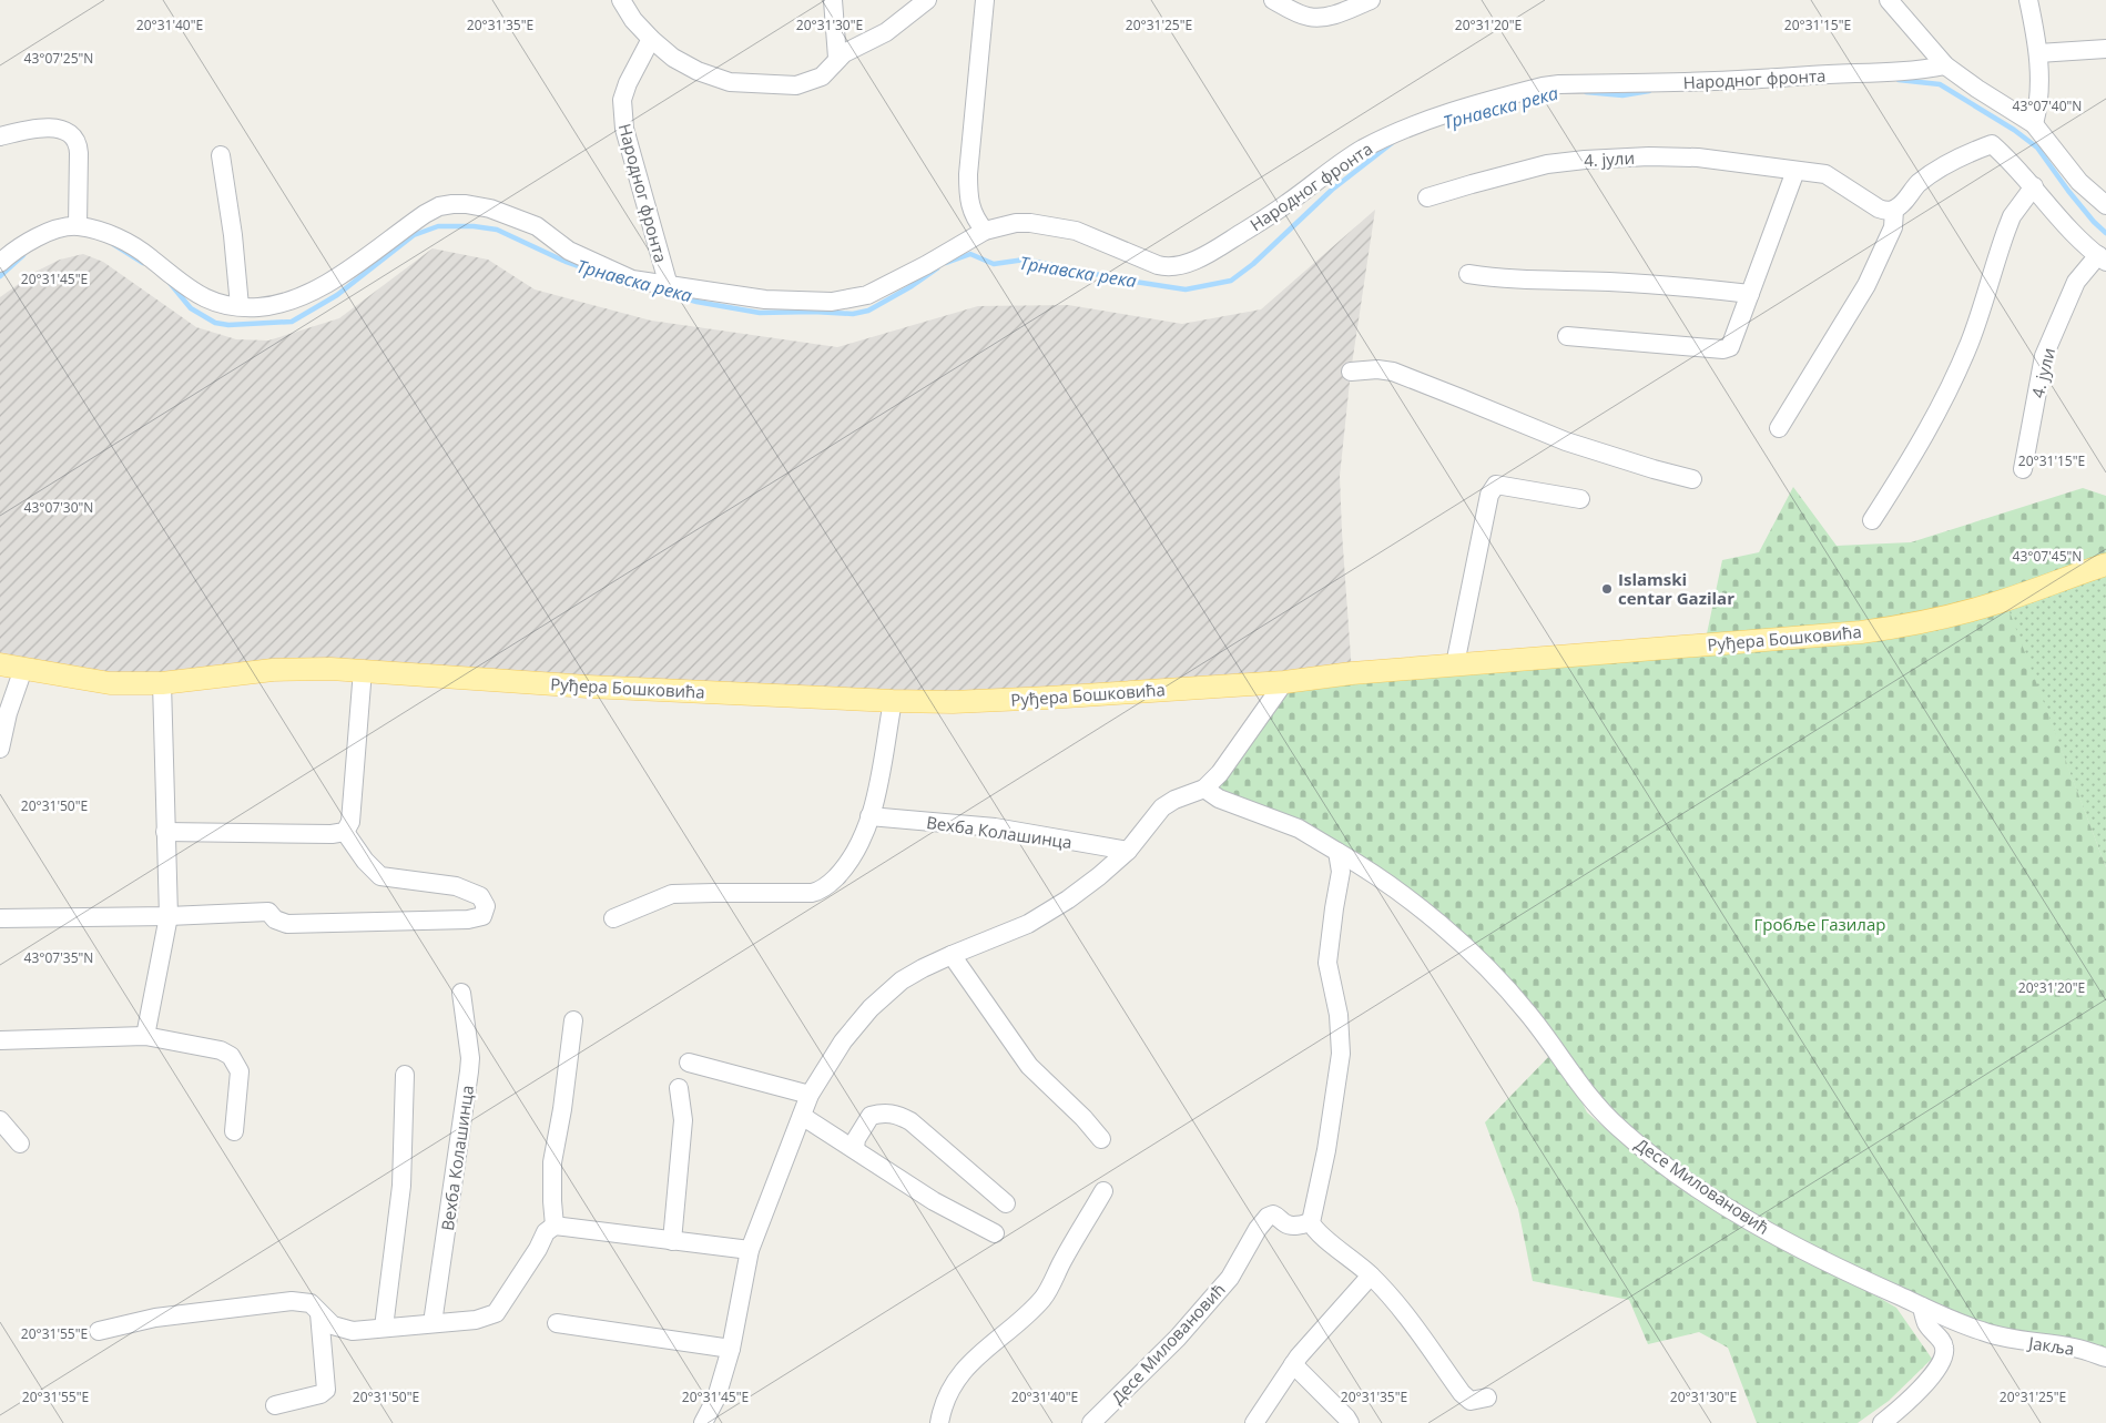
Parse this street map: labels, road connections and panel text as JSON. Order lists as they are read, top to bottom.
{
  "streets": {
    "main road": ["Руђера Бошковића"],
    "street": [
      "Народног фронта",
      "4. јули",
      "Вехба Колашинца",
      "Десе Миловановић",
      "Јакља"
    ]
  },
  "crossings": [
    ["Десе Миловановић", "Јакља"]
  ],
  "water": ["Трнавска река"],
  "parks": ["Гробље Газилар"],
  "places": ["Islamski centar Gazilar"],
  "coordinates": [
    "20°31'25\"E",
    "20°31'40\"E",
    "20°31'35\"E",
    "20°31'30\"E",
    "20°31'20\"E",
    "20°31'15\"E",
    "43°07'25\"N",
    "43°07'40\"N",
    "20°31'45\"E",
    "43°07'30\"N",
    "43°07'45\"N",
    "20°31'50\"E",
    "43°07'35\"N",
    "20°31'55\"E"
  ]
}
